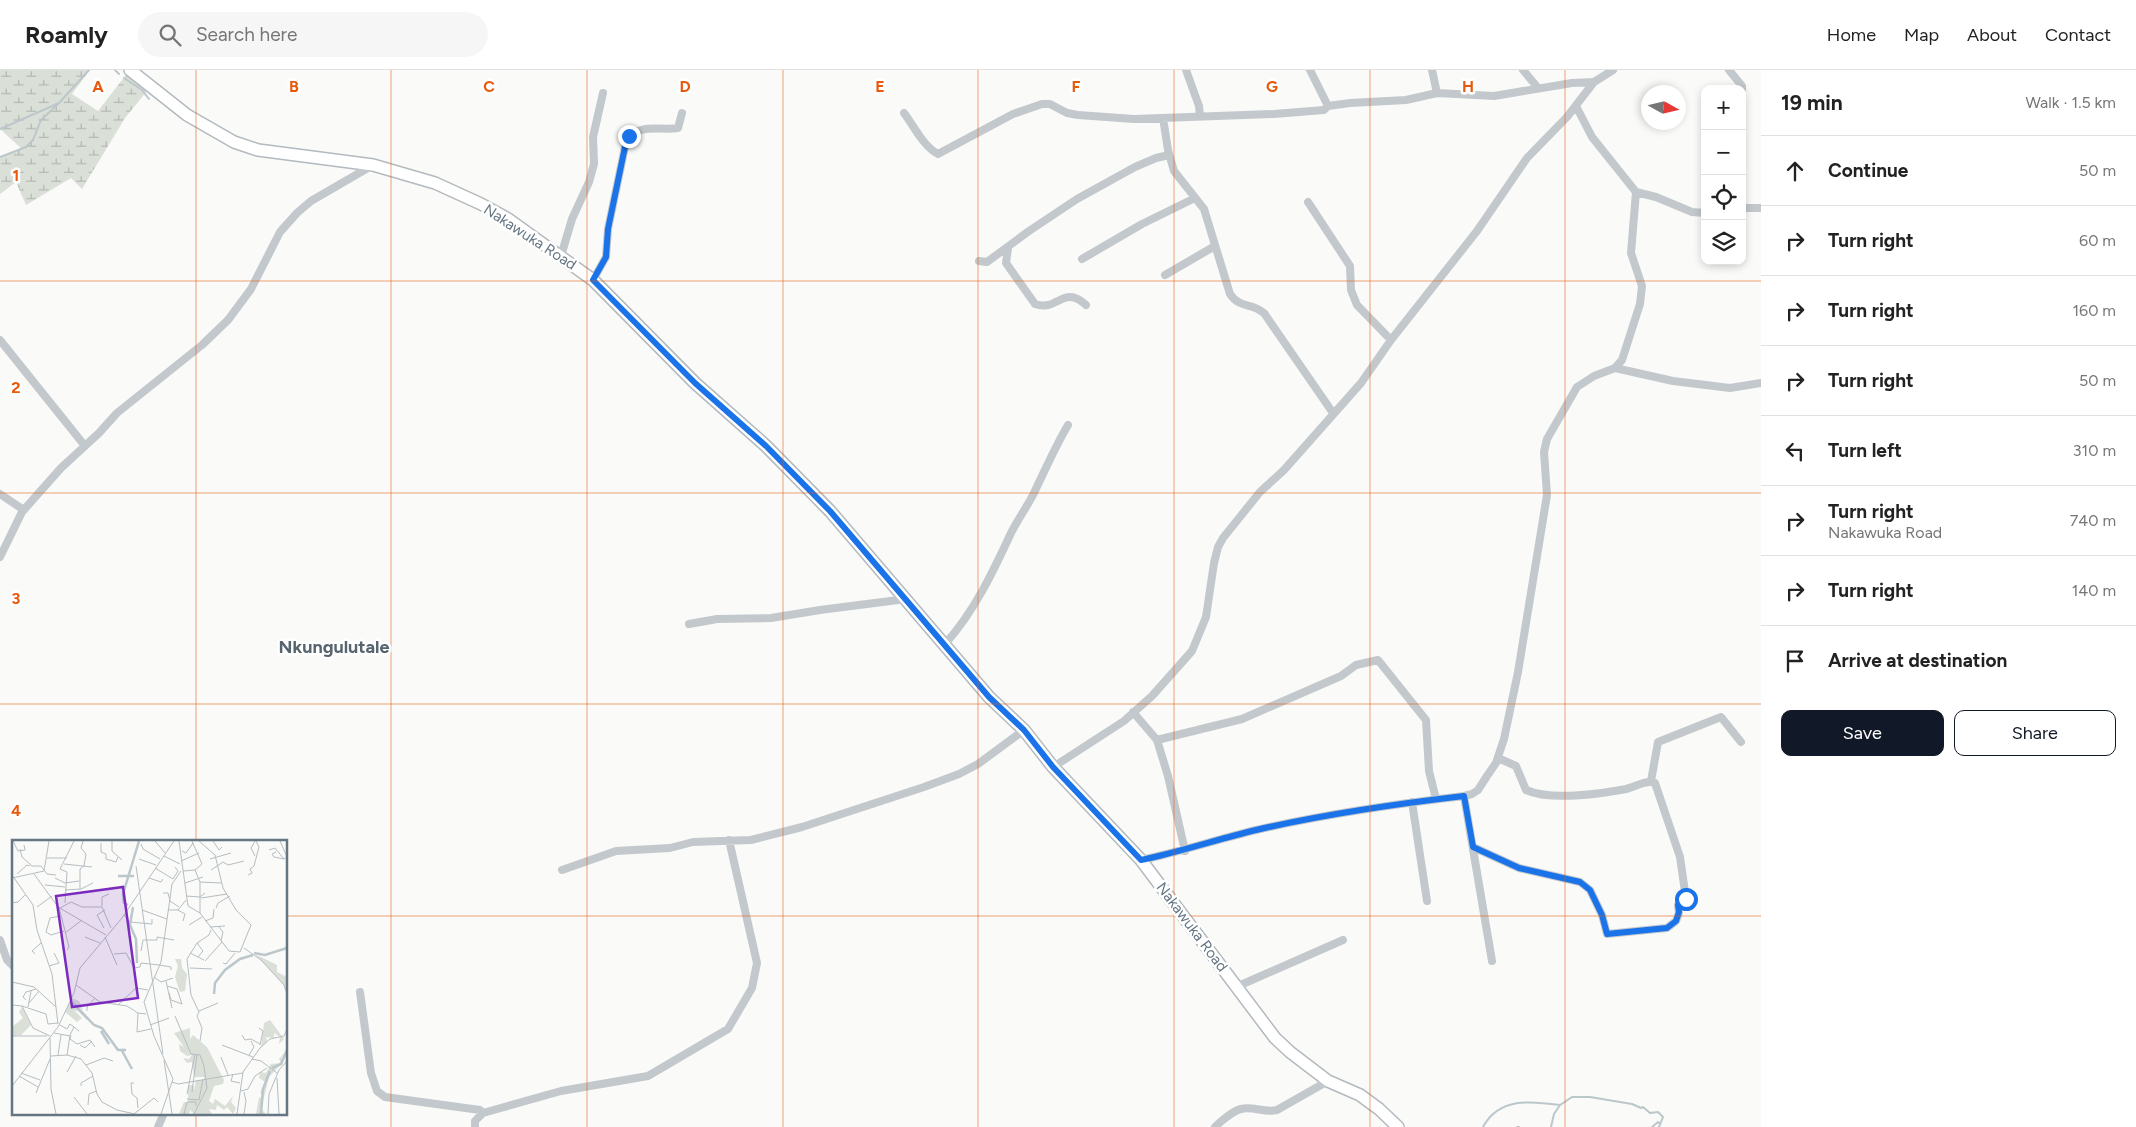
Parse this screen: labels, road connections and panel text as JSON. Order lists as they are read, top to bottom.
{
  "streets": {
    "main road": ["Nakawuka Road"]
  },
  "districts": ["Nkungulutale"],
  "north": "right",
  "page": {
    "header": "Roamly",
    "search": "Search here",
    "nav": [
      "Home",
      "Map",
      "About",
      "Contact"
    ],
    "heading": ["19 min", "Walk · 1.5 km"],
    "map_buttons": ["+", "−"],
    "list": [
      ["Continue", "50 m"],
      ["Turn right", "60 m"],
      ["Turn right", "160 m"],
      ["Turn right", "50 m"],
      ["Turn left", "310 m"],
      ["Turn right", "Nakawuka Road", "740 m"],
      ["Turn right", "140 m"],
      "Arrive at destination"
    ],
    "buttons": ["Save", "Share"]
  },
  "grid": {
    "columns": [
      "A",
      "B",
      "C",
      "D",
      "E",
      "F",
      "G",
      "H"
    ],
    "rows": [
      "1",
      "2",
      "3",
      "4"
    ]
  }
}
